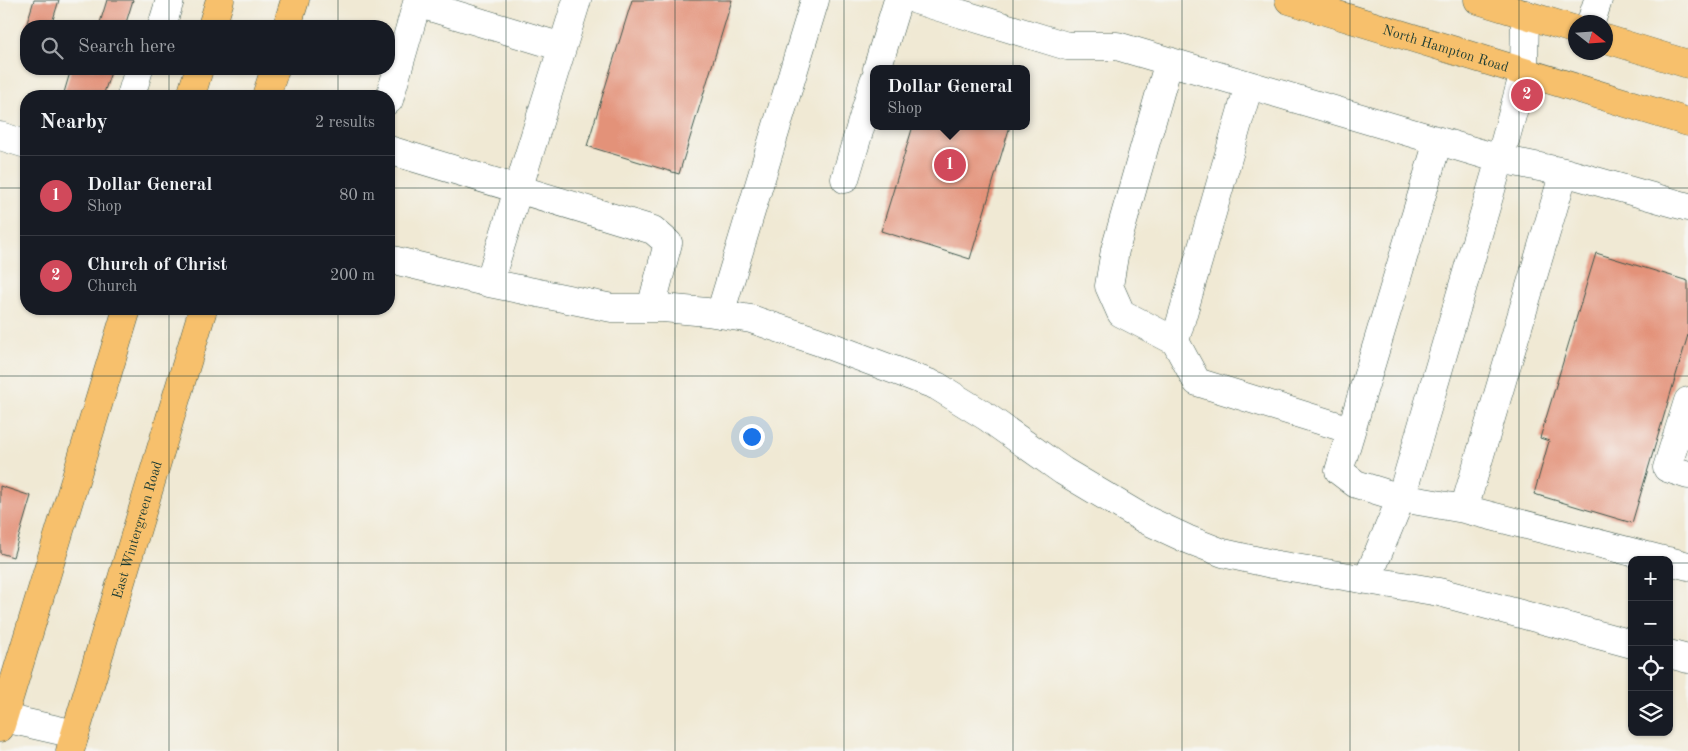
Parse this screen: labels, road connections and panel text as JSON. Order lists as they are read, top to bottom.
{
  "streets": {
    "main road": ["North Hampton Road", "East Wintergreen Road"]
  },
  "north": "right",
  "page": {
    "search": "Search here",
    "popup": ["Dollar General", "Shop"],
    "pins": ["2", "1"],
    "heading": ["Nearby", "2 results"],
    "list": [
      {
        "mark": "1",
        "name": "Dollar General",
        "note": "Shop",
        "value": "80 m"
      },
      {
        "mark": "2",
        "name": "Church of Christ",
        "note": "Church",
        "value": "200 m"
      }
    ],
    "map_buttons": ["+", "−"]
  }
}
